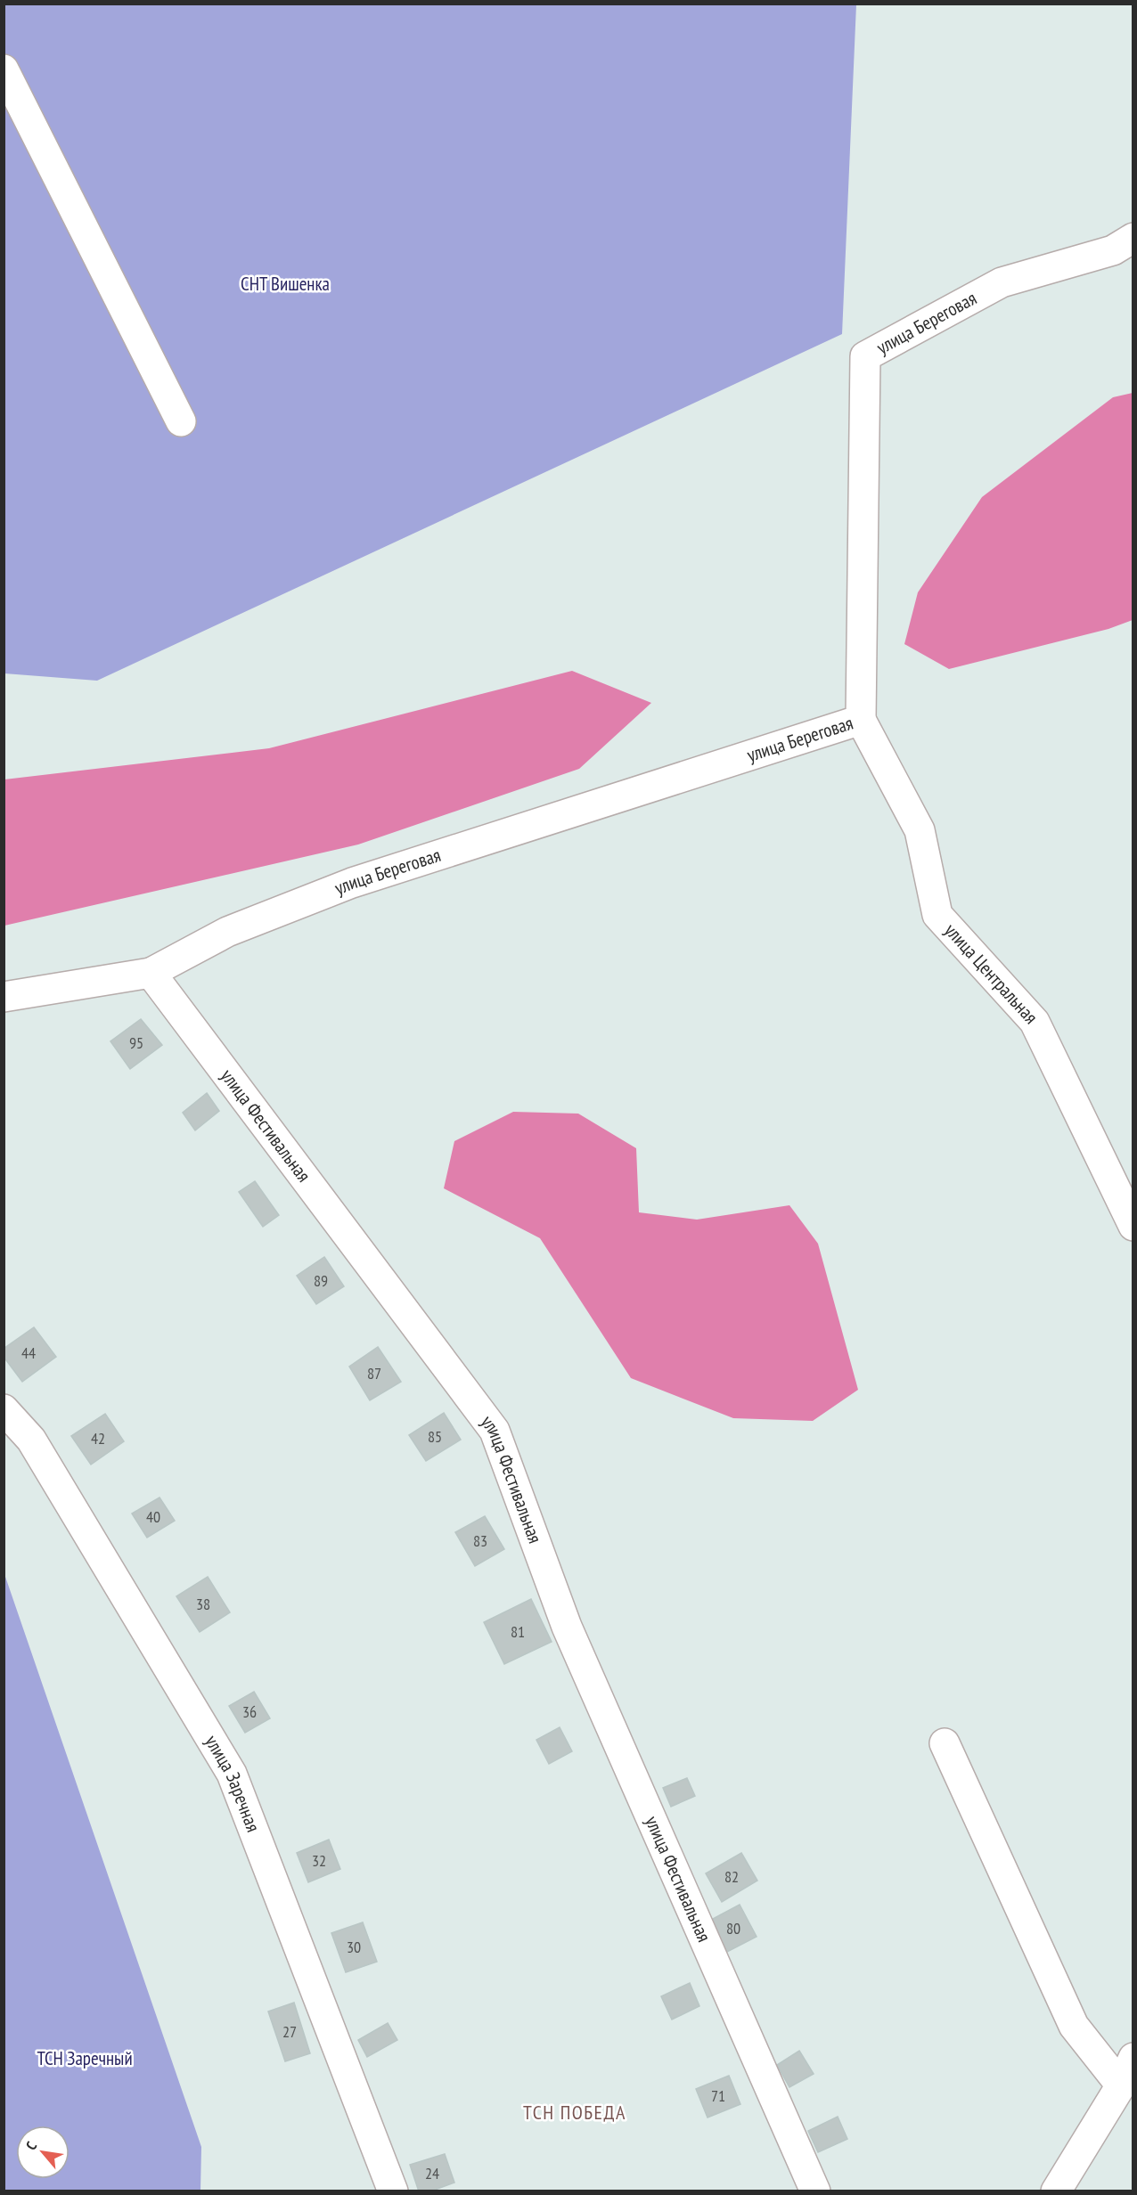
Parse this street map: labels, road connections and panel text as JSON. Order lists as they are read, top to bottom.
{
  "streets": {
    "street": [
      "улица Береговая",
      "улица Центральная",
      "улица Фестивальная",
      "улица Заречная"
    ]
  },
  "crossings": [
    ["улица Береговая", "улица Центральная"],
    ["улица Береговая", "улица Фестивальная"]
  ],
  "districts": ["ТСН ПОБЕДА"],
  "parks": ["СНТ Вишенка", "ТСН Заречный"],
  "house_numbers": [
    "95",
    "89",
    "44",
    "87",
    "85",
    "42",
    "40",
    "83",
    "38",
    "81",
    "36",
    "32",
    "82",
    "80",
    "30",
    "27",
    "71",
    "24"
  ],
  "north": "top left"
}
